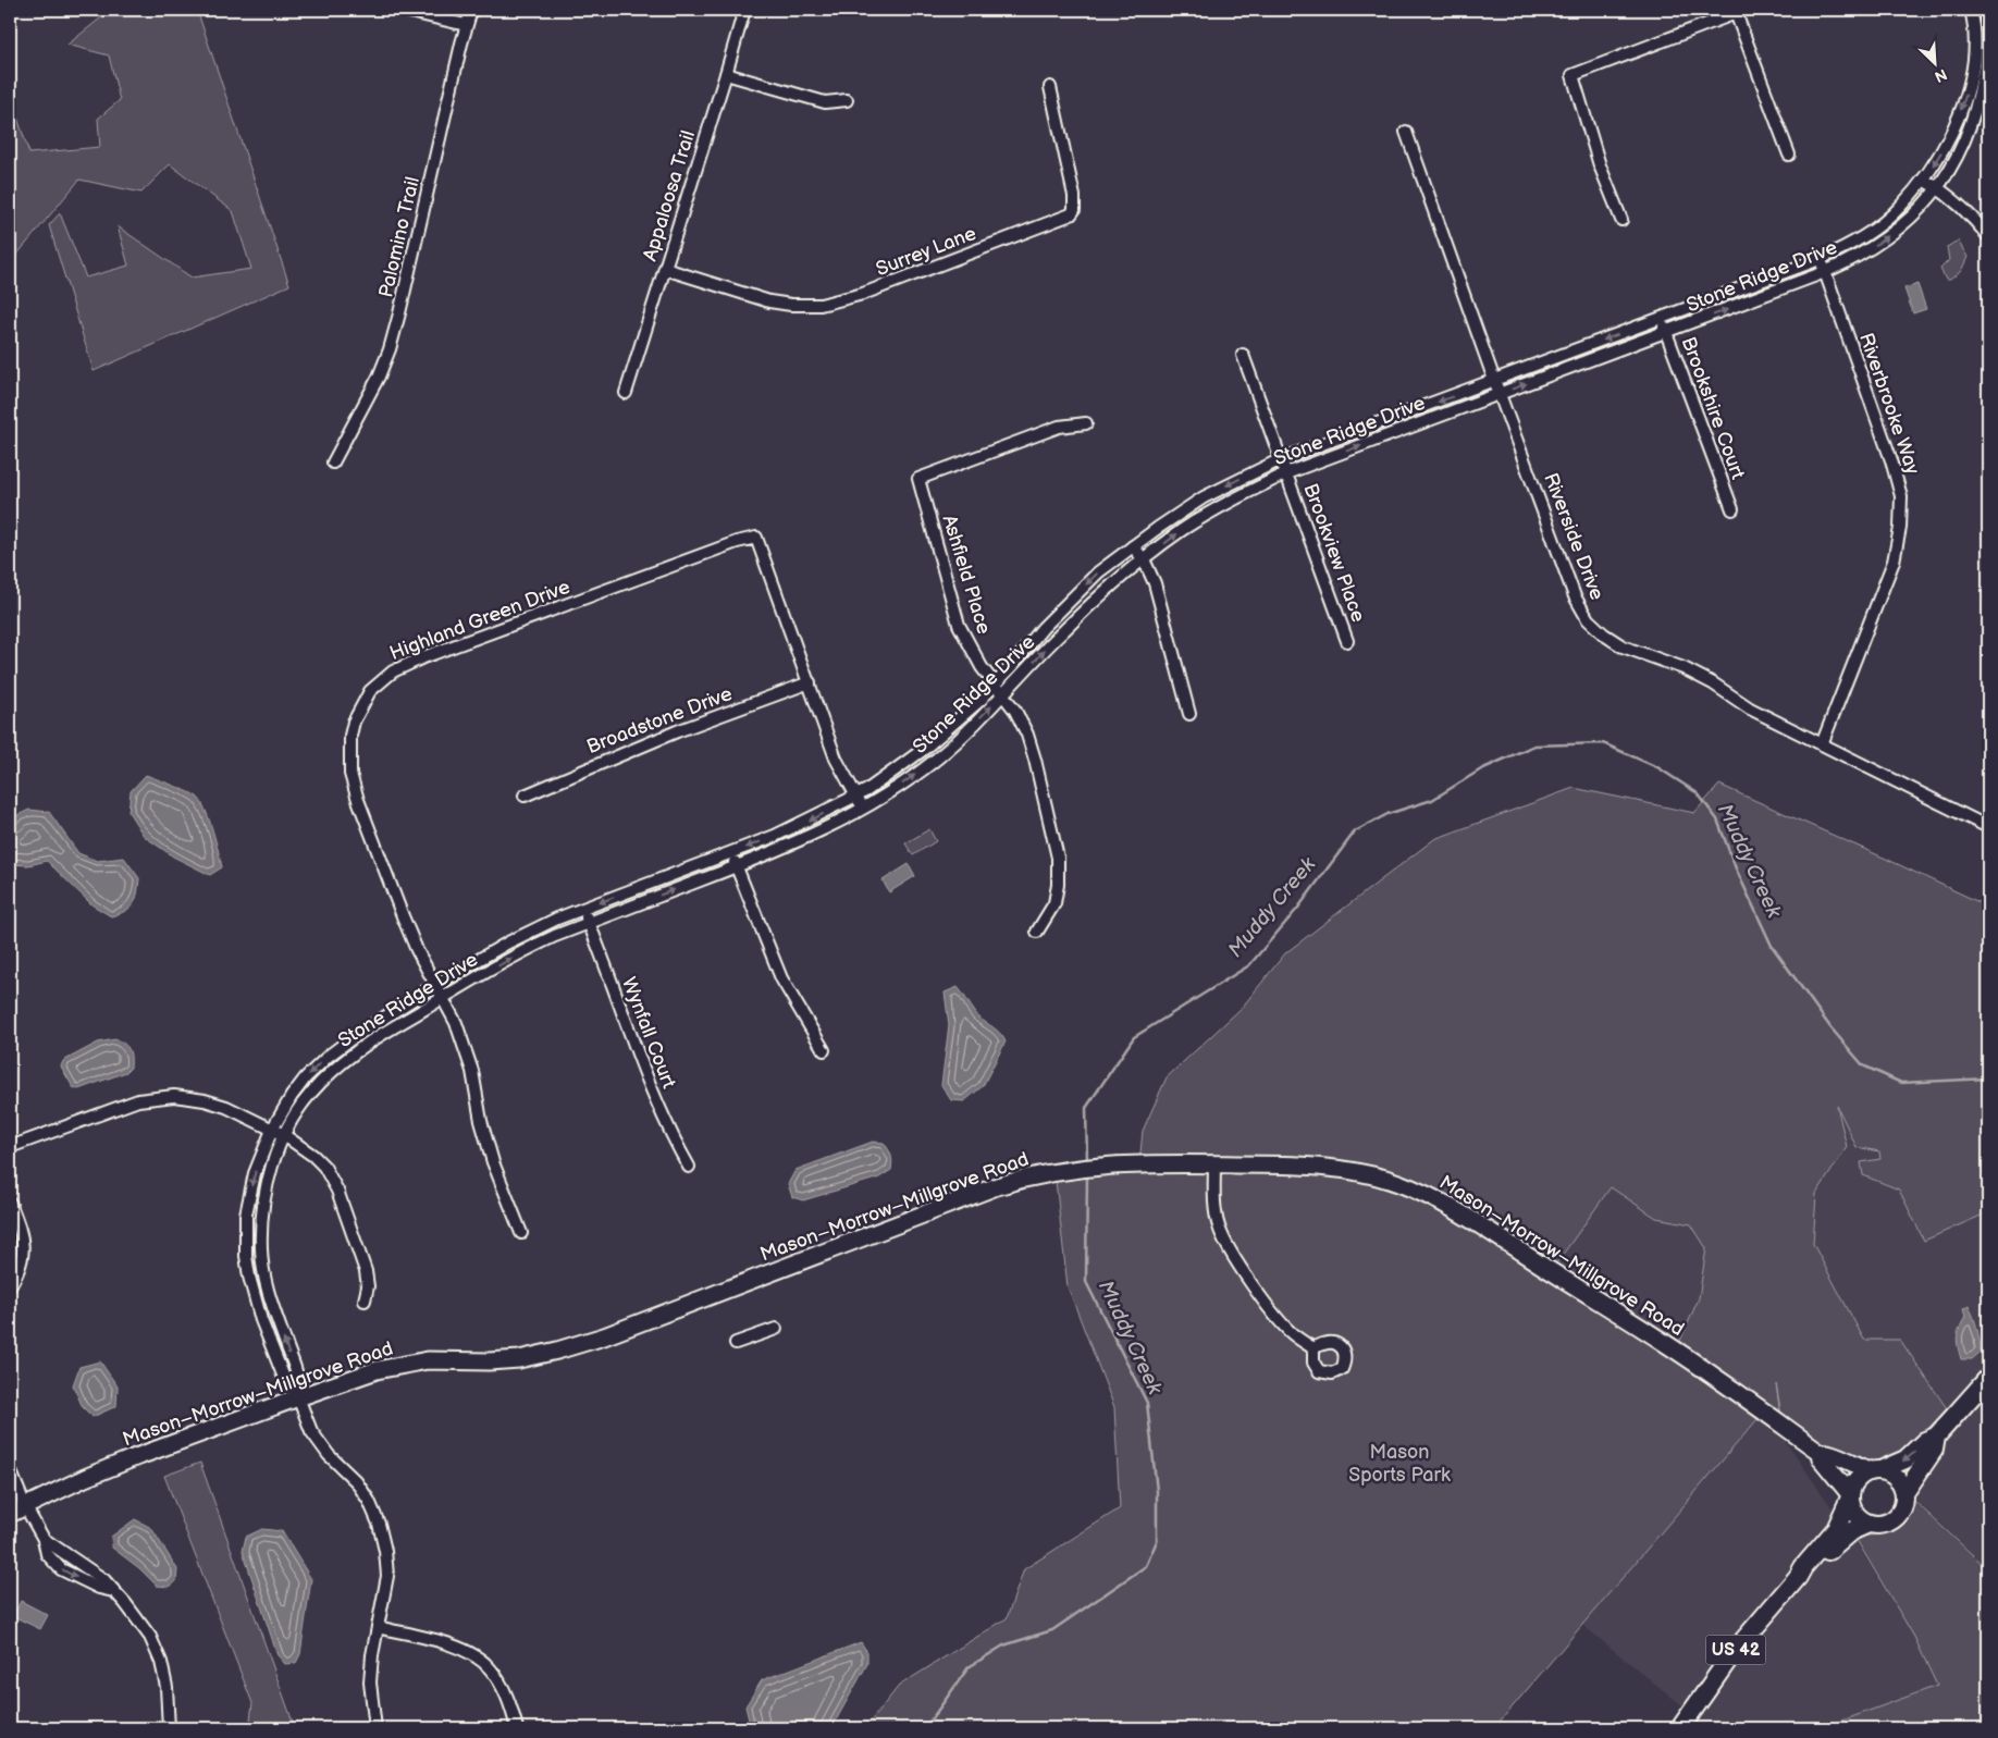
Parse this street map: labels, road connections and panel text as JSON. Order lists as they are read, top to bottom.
{
  "streets": {
    "main road": ["US 42"],
    "street": [
      "Appaloosa Trail",
      "Palomino Trail",
      "Surrey Lane",
      "Stone Ridge Drive",
      "Riverbrooke Way",
      "Brookshire Court",
      "Riverside Drive",
      "Brookview Place",
      "Ashfield Place",
      "Highland Green Drive",
      "Broadstone Drive",
      "Wynfall Court",
      "Mason–Morrow–Millgrove Road"
    ]
  },
  "crossings": [
    ["Appaloosa Trail", "Surrey Lane"],
    ["Stone Ridge Drive", "Riverbrooke Way"],
    ["Stone Ridge Drive", "Brookshire Court"],
    ["Stone Ridge Drive", "Riverside Drive"],
    ["Stone Ridge Drive", "Brookview Place"],
    ["Stone Ridge Drive", "Ashfield Place"],
    ["Stone Ridge Drive", "Highland Green Drive"],
    ["Stone Ridge Drive", "Wynfall Court"],
    ["Stone Ridge Drive", "Mason–Morrow–Millgrove Road"],
    ["Riverbrooke Way", "Riverside Drive"],
    ["Highland Green Drive", "Broadstone Drive"],
    ["Mason–Morrow–Millgrove Road", "US 42"]
  ],
  "water": ["Muddy Creek"],
  "parks": ["Mason Sports Park"],
  "north": "bottom right"
}
